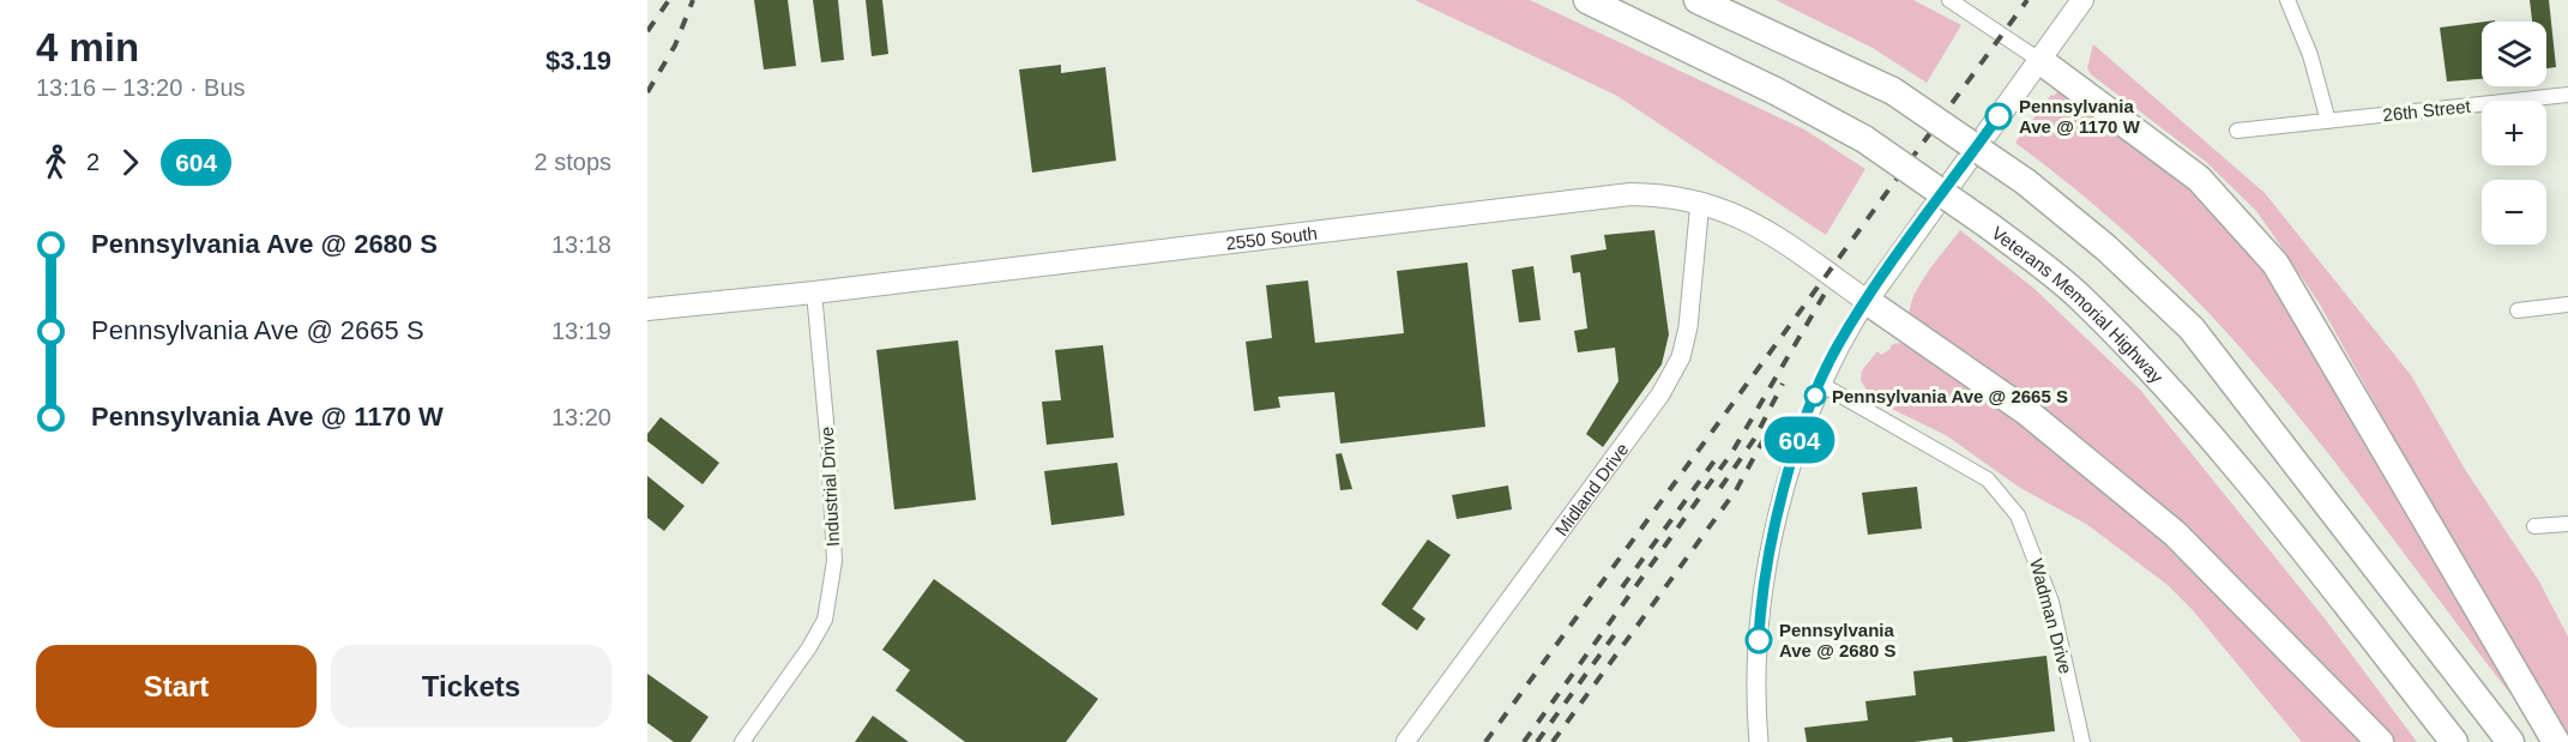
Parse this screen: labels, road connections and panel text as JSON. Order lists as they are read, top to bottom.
{
  "streets": {
    "highway": ["Veterans Memorial Highway"],
    "main road": ["2550 South"],
    "street": [
      "26th Street",
      "Industrial Drive",
      "Midland Drive",
      "Wadman Drive"
    ]
  },
  "crossings": [
    ["2550 South", "Industrial Drive"],
    ["2550 South", "Midland Drive"]
  ],
  "places": ["Pennsylvania Ave @ 1170 W", "Pennsylvania Ave @ 2665 S", "Pennsylvania Ave @ 2680 S"],
  "lines": ["bus line 604"],
  "page": {
    "heading": ["4 min", "13:16 – 13:20 · Bus", "$3.19"],
    "on_map": "604",
    "map_buttons": ["+", "−"],
    "legs": ["2", "604", "2 stops"],
    "list": [
      {
        "name": "Pennsylvania Ave @ 2680 S",
        "value": "13:18"
      },
      {
        "name": "Pennsylvania Ave @ 2665 S",
        "value": "13:19"
      },
      {
        "name": "Pennsylvania Ave @ 1170 W",
        "value": "13:20"
      }
    ],
    "buttons": ["Start", "Tickets"]
  }
}
